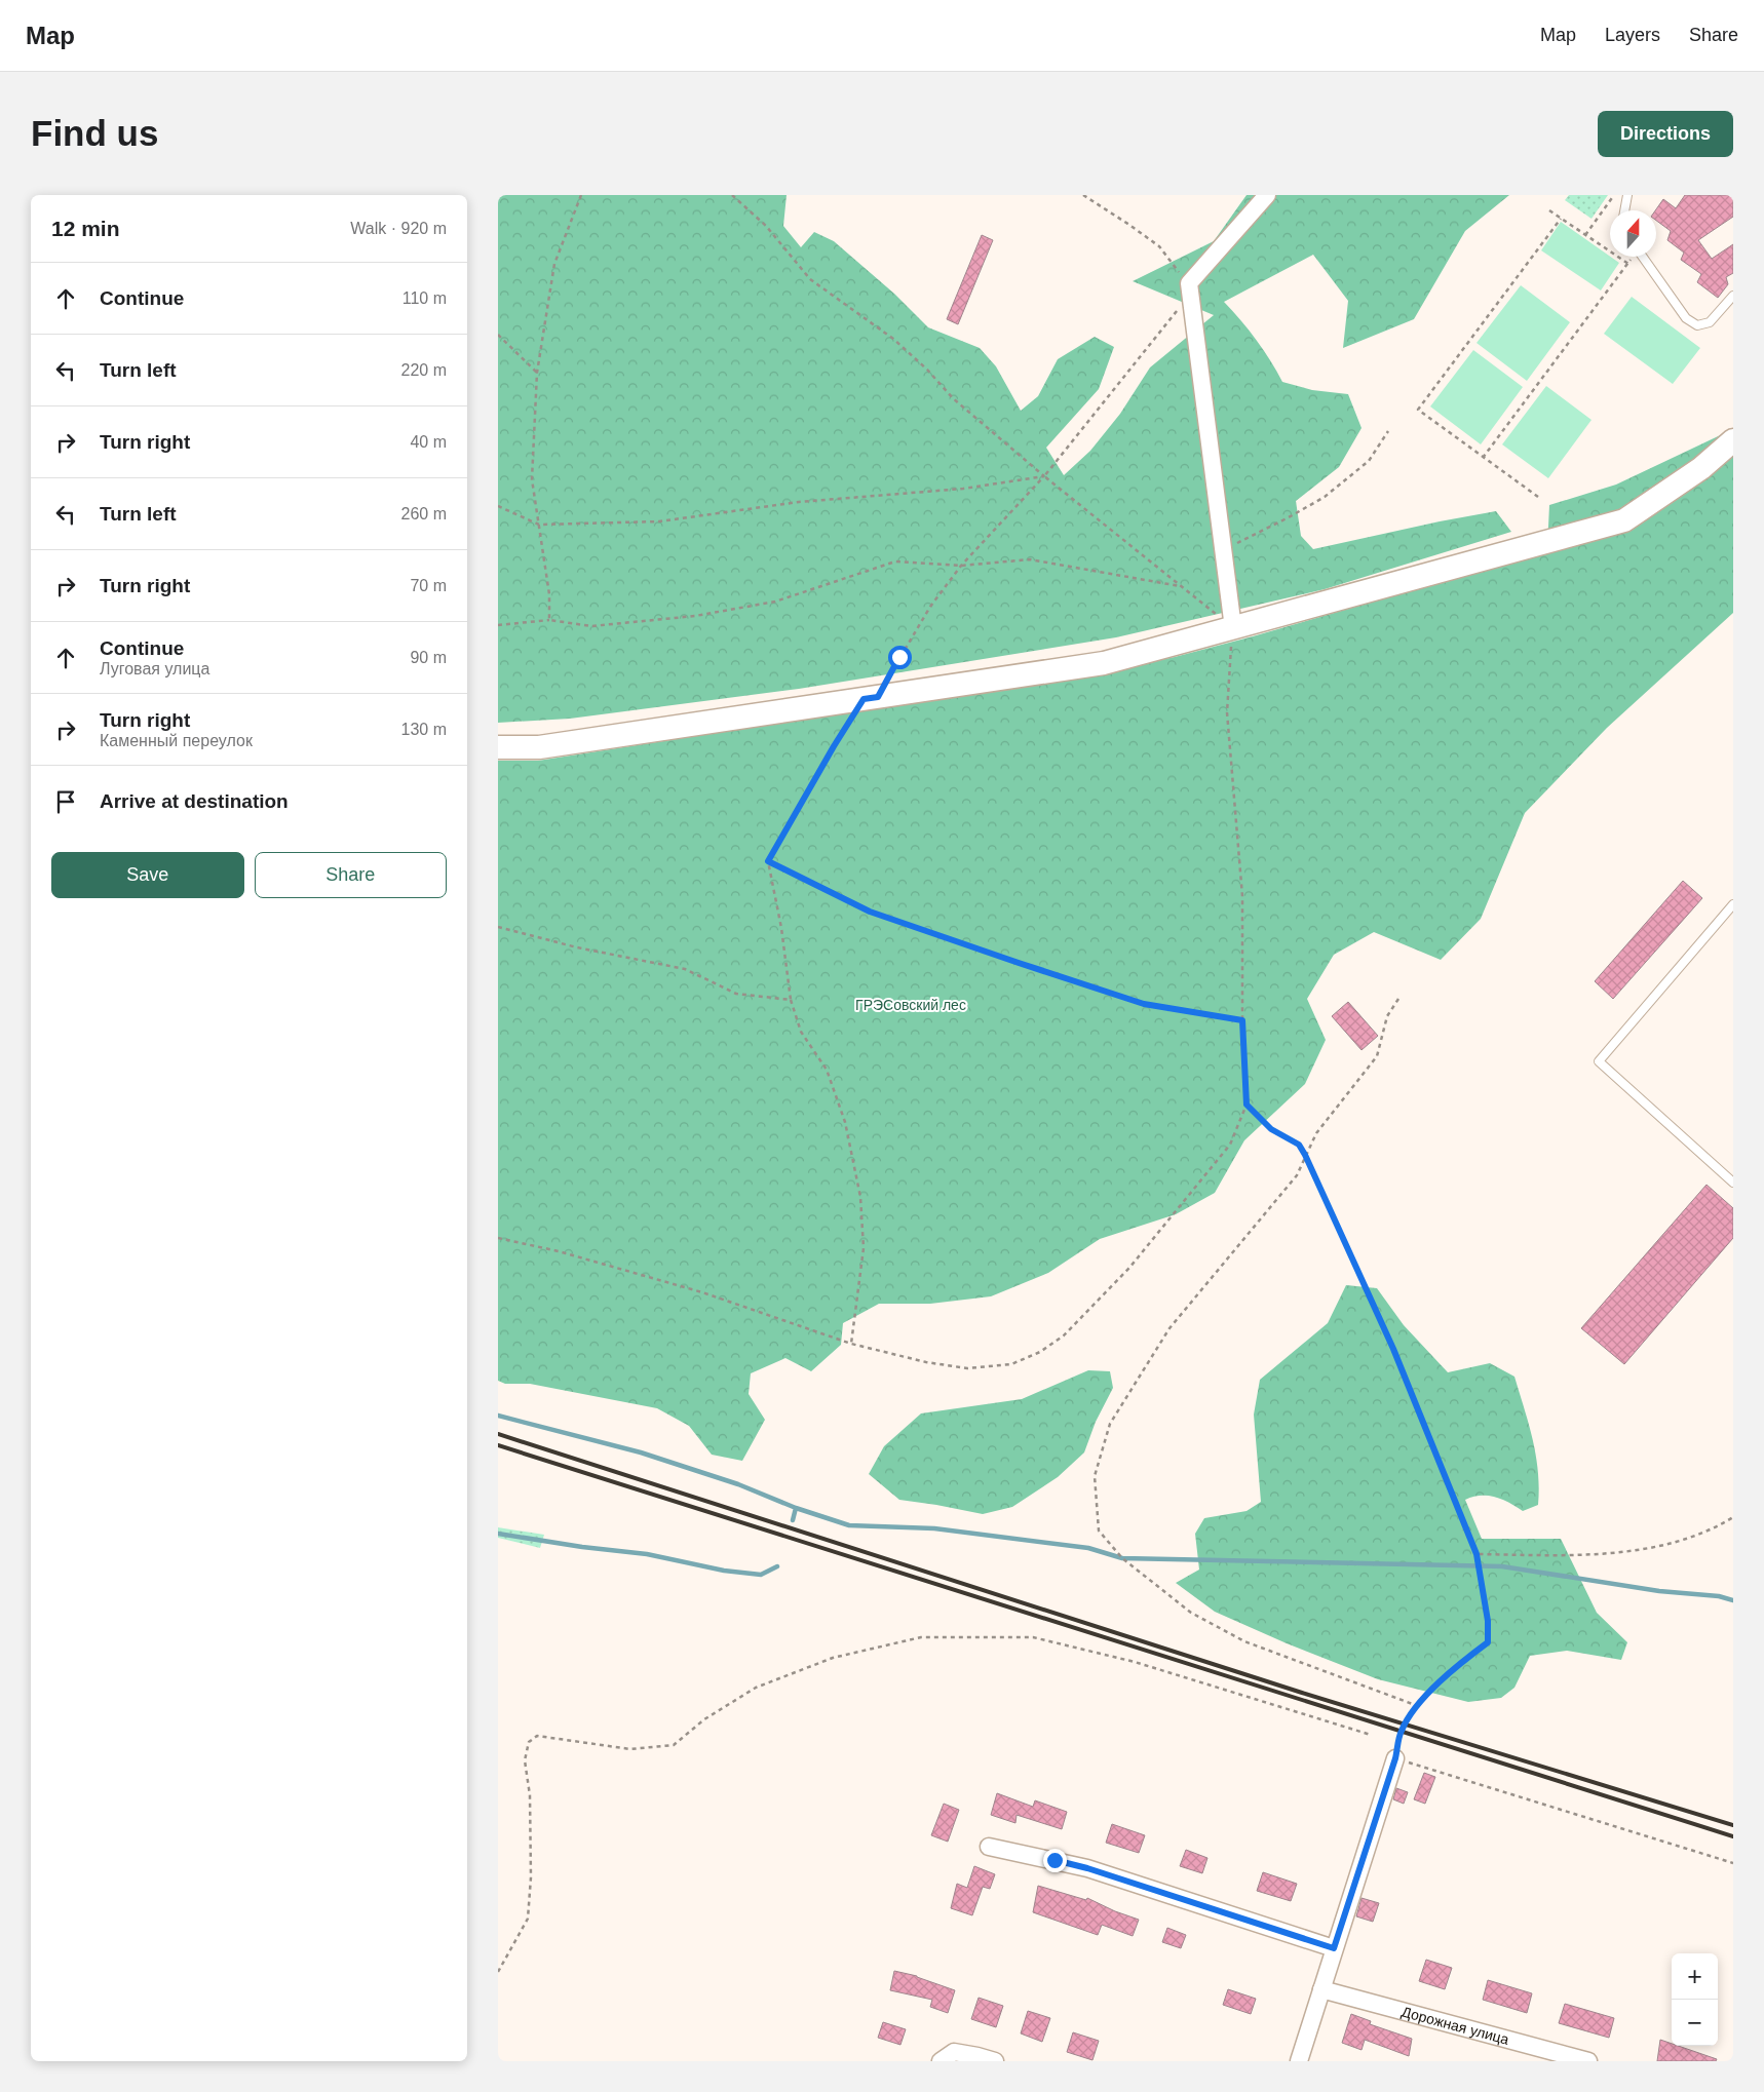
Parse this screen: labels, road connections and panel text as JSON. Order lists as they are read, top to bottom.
{
  "streets": {
    "street": ["Дорожная улица"]
  },
  "parks": ["ГРЭСовский лес"],
  "north": "top",
  "page": {
    "header": "Map",
    "nav": ["Map", "Layers", "Share"],
    "buttons": [
      "Directions",
      ["Save", "Share"]
    ],
    "title": "Find us",
    "heading": ["12 min", "Walk · 920 m"],
    "list": [
      ["Continue", "110 m"],
      ["Turn left", "220 m"],
      ["Turn right", "40 m"],
      ["Turn left", "260 m"],
      ["Turn right", "70 m"],
      ["Continue", "Луговая улица", "90 m"],
      ["Turn right", "Каменный переулок", "130 m"],
      "Arrive at destination"
    ],
    "map_buttons": ["+", "−"]
  }
}
